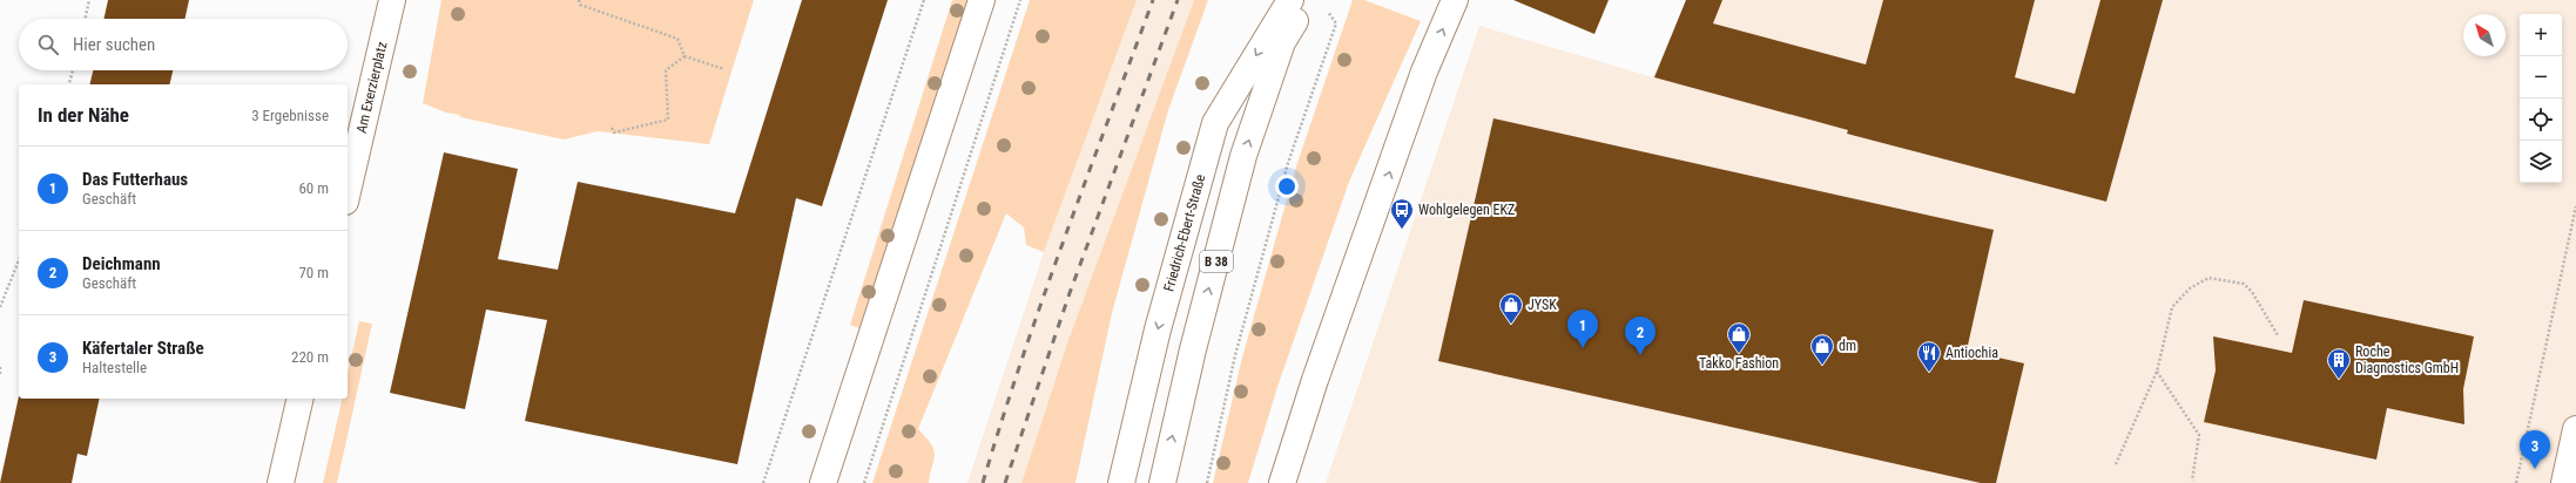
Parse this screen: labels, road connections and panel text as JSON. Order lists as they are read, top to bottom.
{
  "streets": {
    "street": ["Am Exerzierplatz", "Friedrich-Ebert-Straße", "B 38"]
  },
  "places": {
    "bus stop": ["Wohlgelegen EKZ"],
    "shop": ["JYSK", "Takko Fashion", "dm"],
    "restaurant": ["Antiochia"],
    "building": ["Roche Diagnostics GmbH"]
  },
  "north": "top left",
  "page": {
    "map_buttons": ["+", "−"],
    "search": "Hier suchen",
    "heading": ["In der Nähe", "3 Ergebnisse"],
    "list": [
      {
        "mark": "1",
        "name": "Das Futterhaus",
        "note": "Geschäft",
        "value": "60 m"
      },
      {
        "mark": "2",
        "name": "Deichmann",
        "note": "Geschäft",
        "value": "70 m"
      },
      {
        "mark": "3",
        "name": "Käfertaler Straße",
        "note": "Haltestelle",
        "value": "220 m"
      }
    ],
    "pins": ["1", "2", "3"]
  }
}
